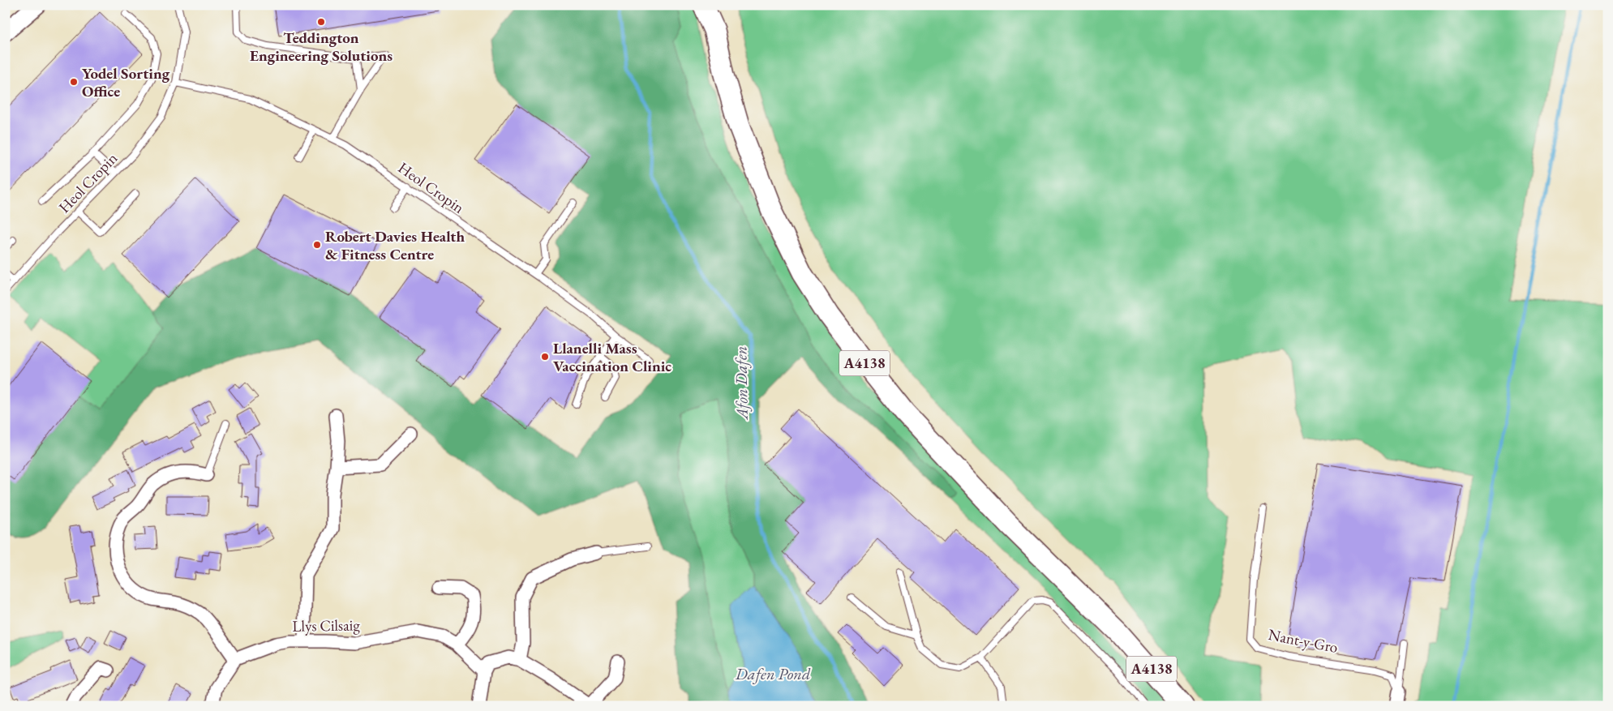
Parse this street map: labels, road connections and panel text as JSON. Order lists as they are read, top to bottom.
{
  "streets": {
    "highway": ["A4138"],
    "street": ["Llys Cilsaig"],
    "lane": ["Heol Cropin", "Nant-y-Gro"]
  },
  "water": ["Afon Dafen", "Dafen Pond"],
  "places": [
    "Teddington Engineering Solutions",
    "Yodel Sorting Office",
    "Robert Davies Health & Fitness Centre",
    "Llanelli Mass Vaccination Clinic"
  ]
}
